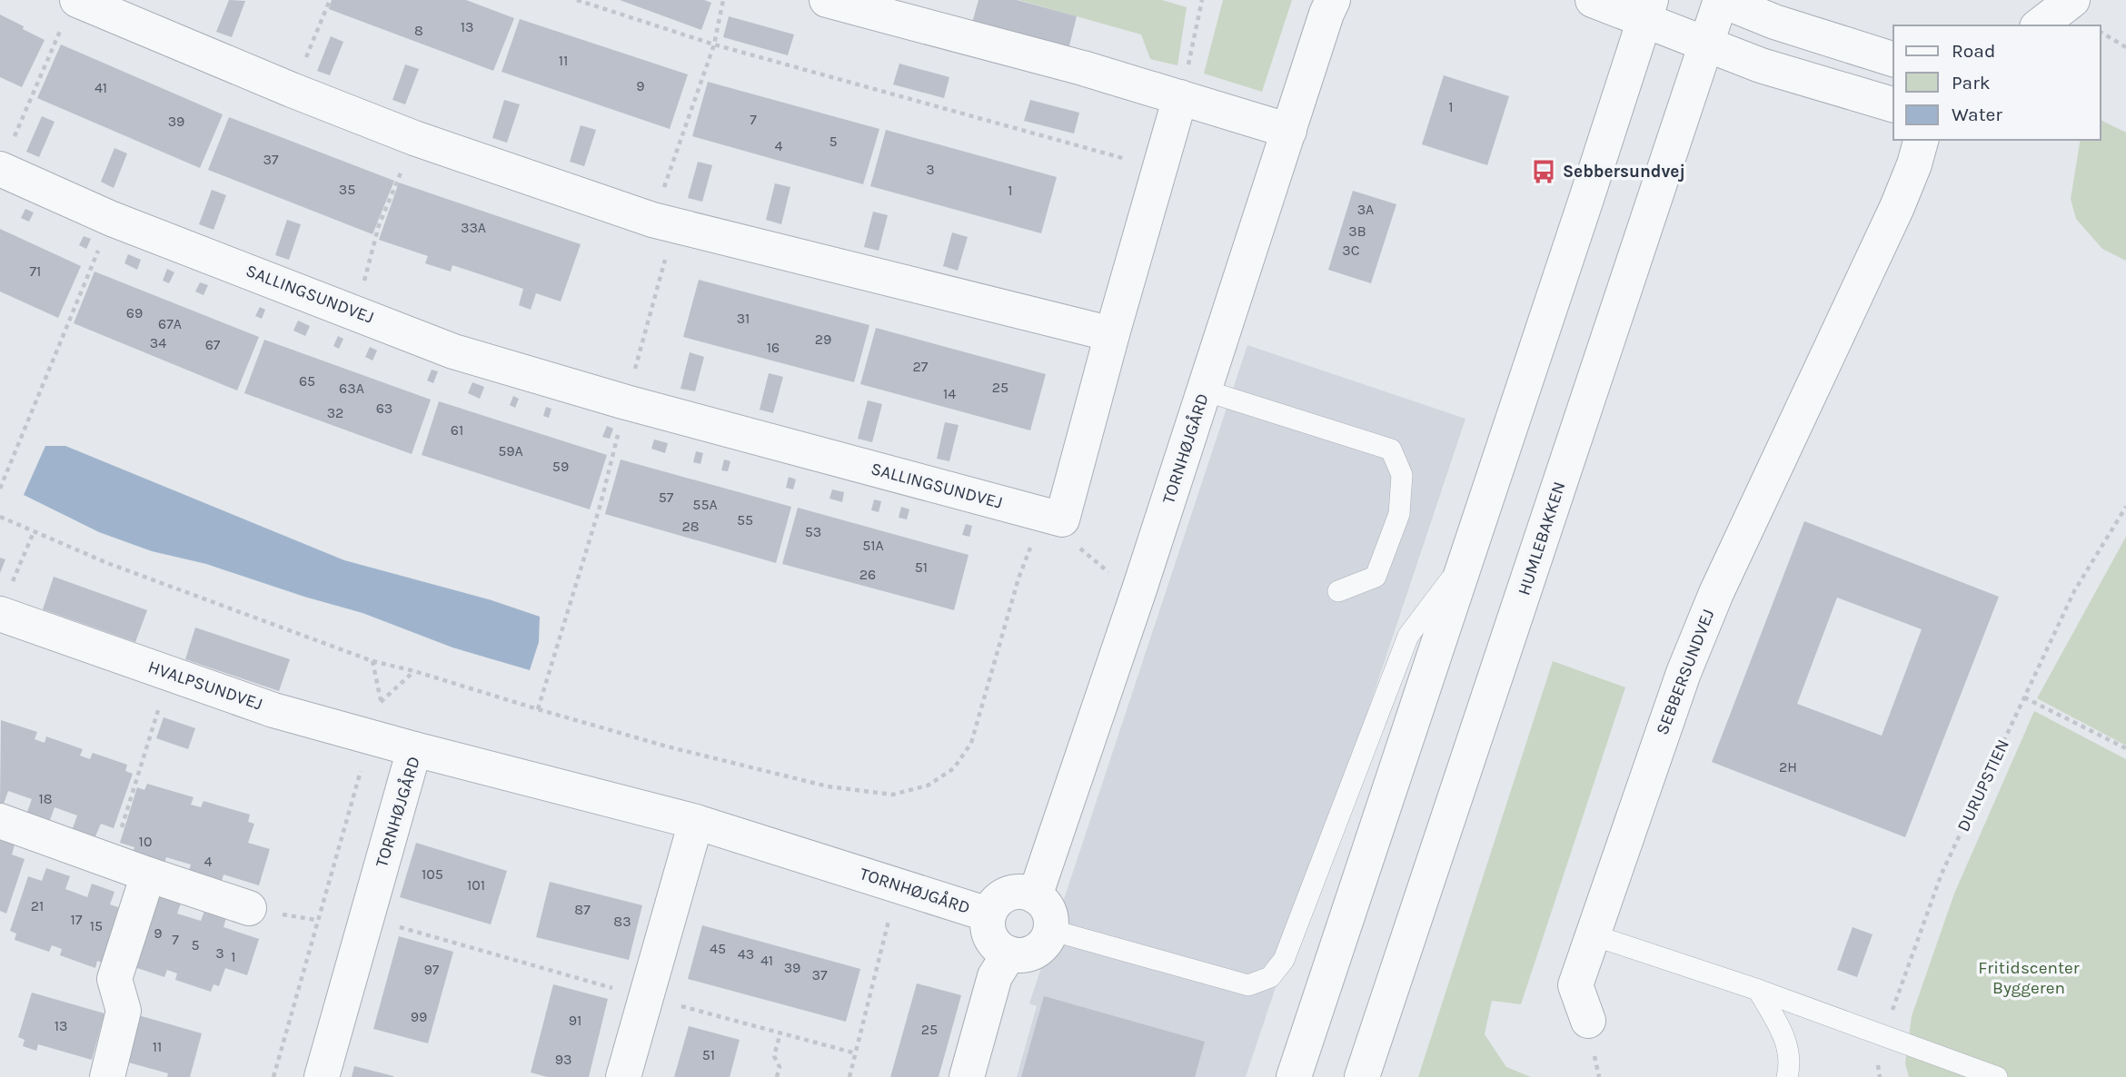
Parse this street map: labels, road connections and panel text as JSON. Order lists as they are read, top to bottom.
{
  "streets": {
    "street": [
      "SALLINGSUNDVEJ",
      "TORNHØJGÅRD",
      "HUMLEBAKKEN",
      "SEBBERSUNDVEJ",
      "HVALPSUNDVEJ"
    ],
    "path": ["DURUPSTIEN"]
  },
  "crossings": [
    ["TORNHØJGÅRD", "HVALPSUNDVEJ"]
  ],
  "parks": ["Fritidscenter Byggeren"],
  "places": {
    "bus stop": ["Sebbersundvej"]
  },
  "house_numbers": [
    "13",
    "8",
    "11",
    "9",
    "41",
    "1",
    "7",
    "39",
    "5",
    "4",
    "37",
    "3",
    "35",
    "1",
    "3A",
    "33A",
    "3B",
    "3C",
    "71",
    "69",
    "31",
    "67A",
    "29",
    "34",
    "67",
    "16",
    "27",
    "65",
    "25",
    "63A",
    "14",
    "63",
    "32",
    "61",
    "59A",
    "59",
    "57",
    "55A",
    "55",
    "28",
    "53",
    "51A",
    "51",
    "26",
    "2H",
    "18",
    "10",
    "4",
    "105",
    "101",
    "21",
    "87",
    "17",
    "83",
    "15",
    "9",
    "7",
    "5",
    "45",
    "3",
    "43",
    "1",
    "41",
    "39",
    "97",
    "37",
    "99",
    "91",
    "13",
    "25",
    "11",
    "51",
    "93"
  ],
  "legend": ["Road", "Park", "Water"]
}
